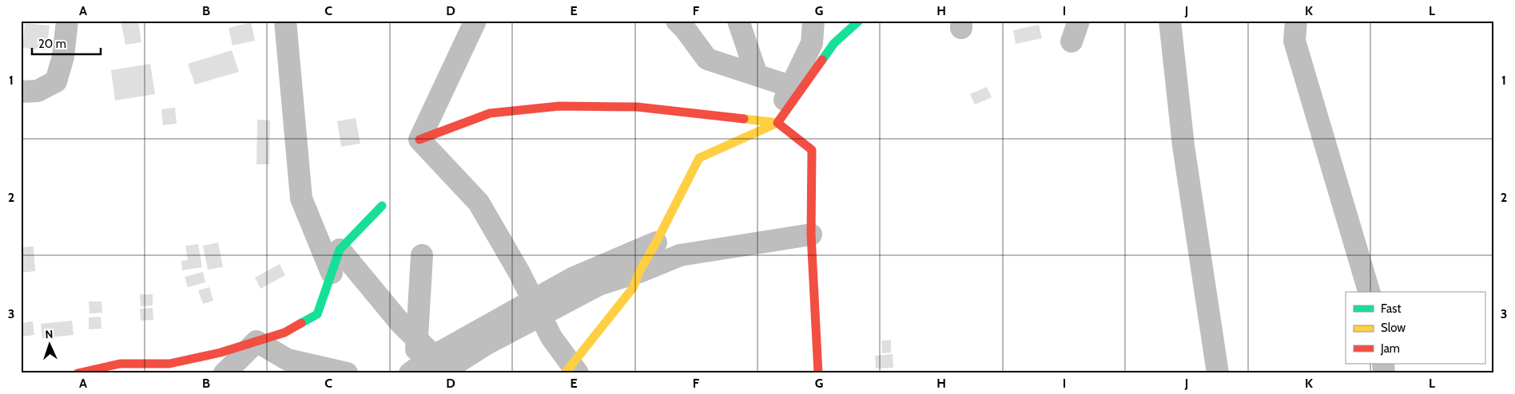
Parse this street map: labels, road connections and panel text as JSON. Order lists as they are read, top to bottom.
{
  "legend": ["Fast", "Slow", "Jam"],
  "scale_bar": "20 m",
  "north": "top",
  "grid": {
    "columns": [
      "A",
      "B",
      "C",
      "D",
      "E",
      "F",
      "G",
      "H",
      "I",
      "J",
      "K",
      "L"
    ],
    "rows": ["1", "2", "3"]
  }
}
